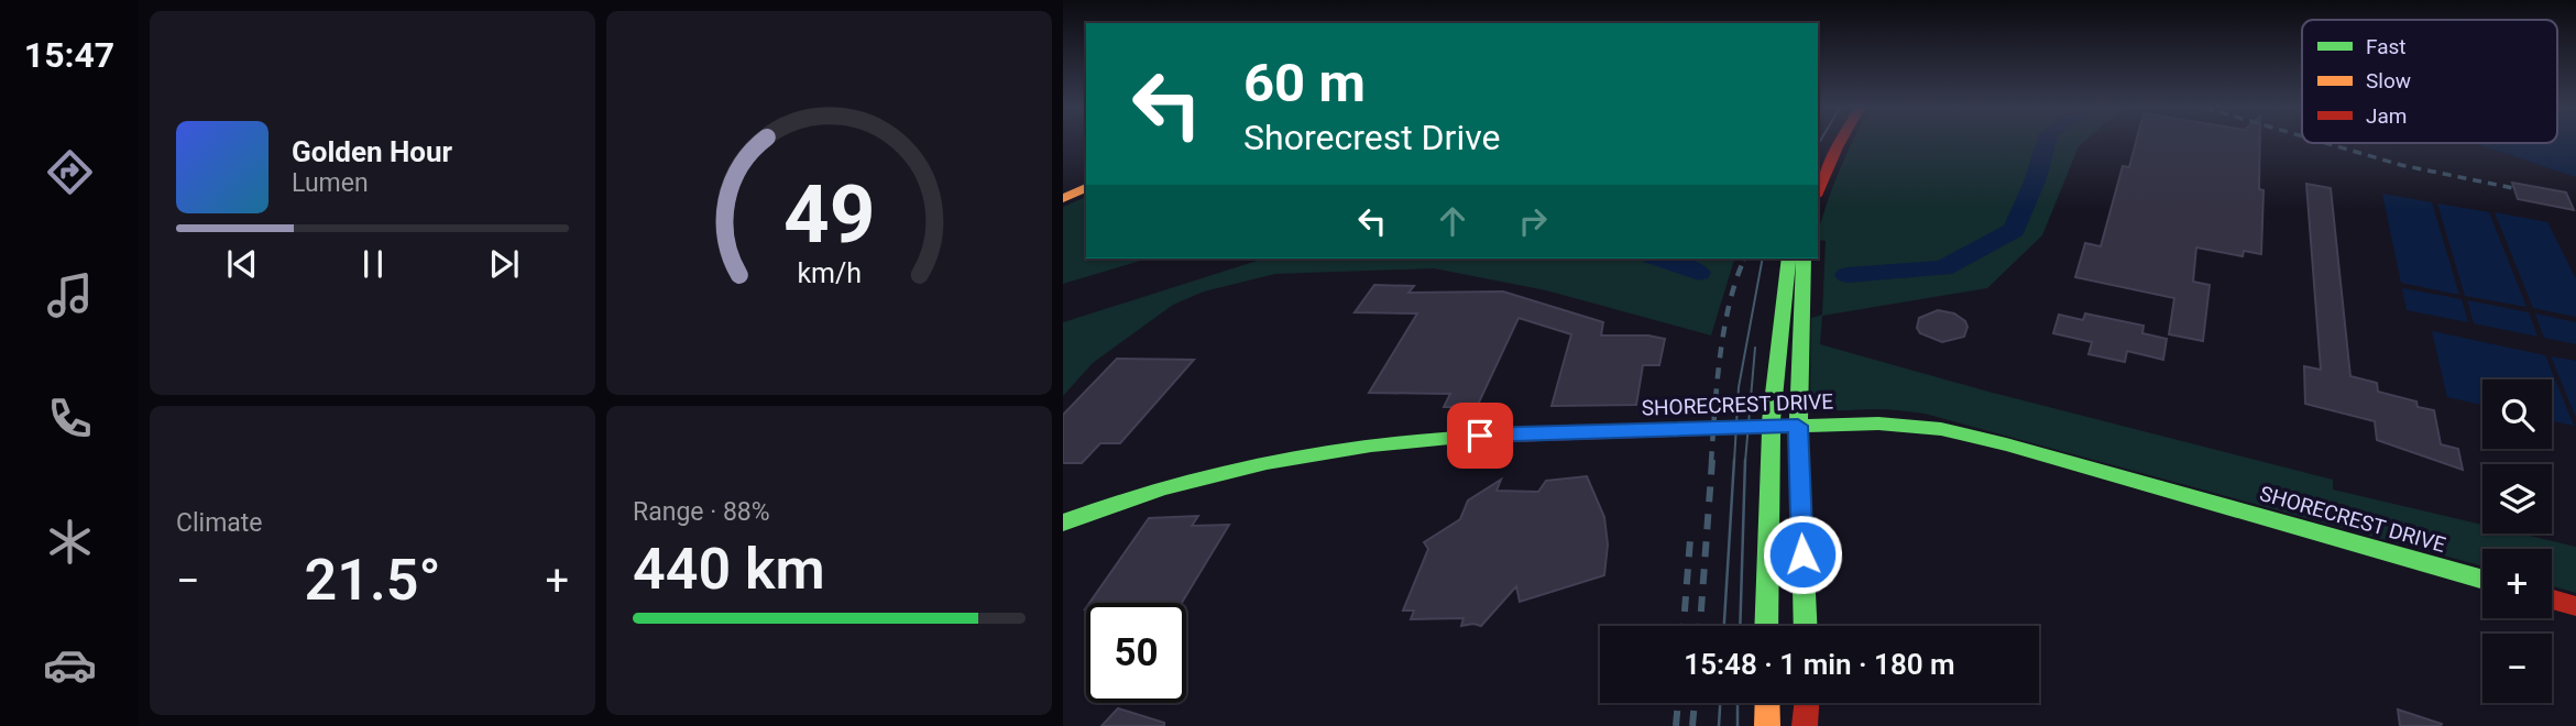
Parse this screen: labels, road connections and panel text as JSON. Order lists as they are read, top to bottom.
{
  "streets": {
    "main road": ["SHORECREST DRIVE"]
  },
  "legend": ["Fast", "Slow", "Jam"],
  "page": {
    "tabs": "15:47",
    "turn": ["60 m", "Shorecrest Drive"],
    "song": ["Golden Hour", "Lumen"],
    "map_buttons": ["+", "−"],
    "tile": [
      "Climate",
      ["Range · 88%", "440 km"]
    ],
    "heat": ["−", "21.5°", "+"],
    "limit": "50",
    "trip": "15:48 · 1 min · 180 m",
    "gauge": ["49", "km/h"]
  }
}
